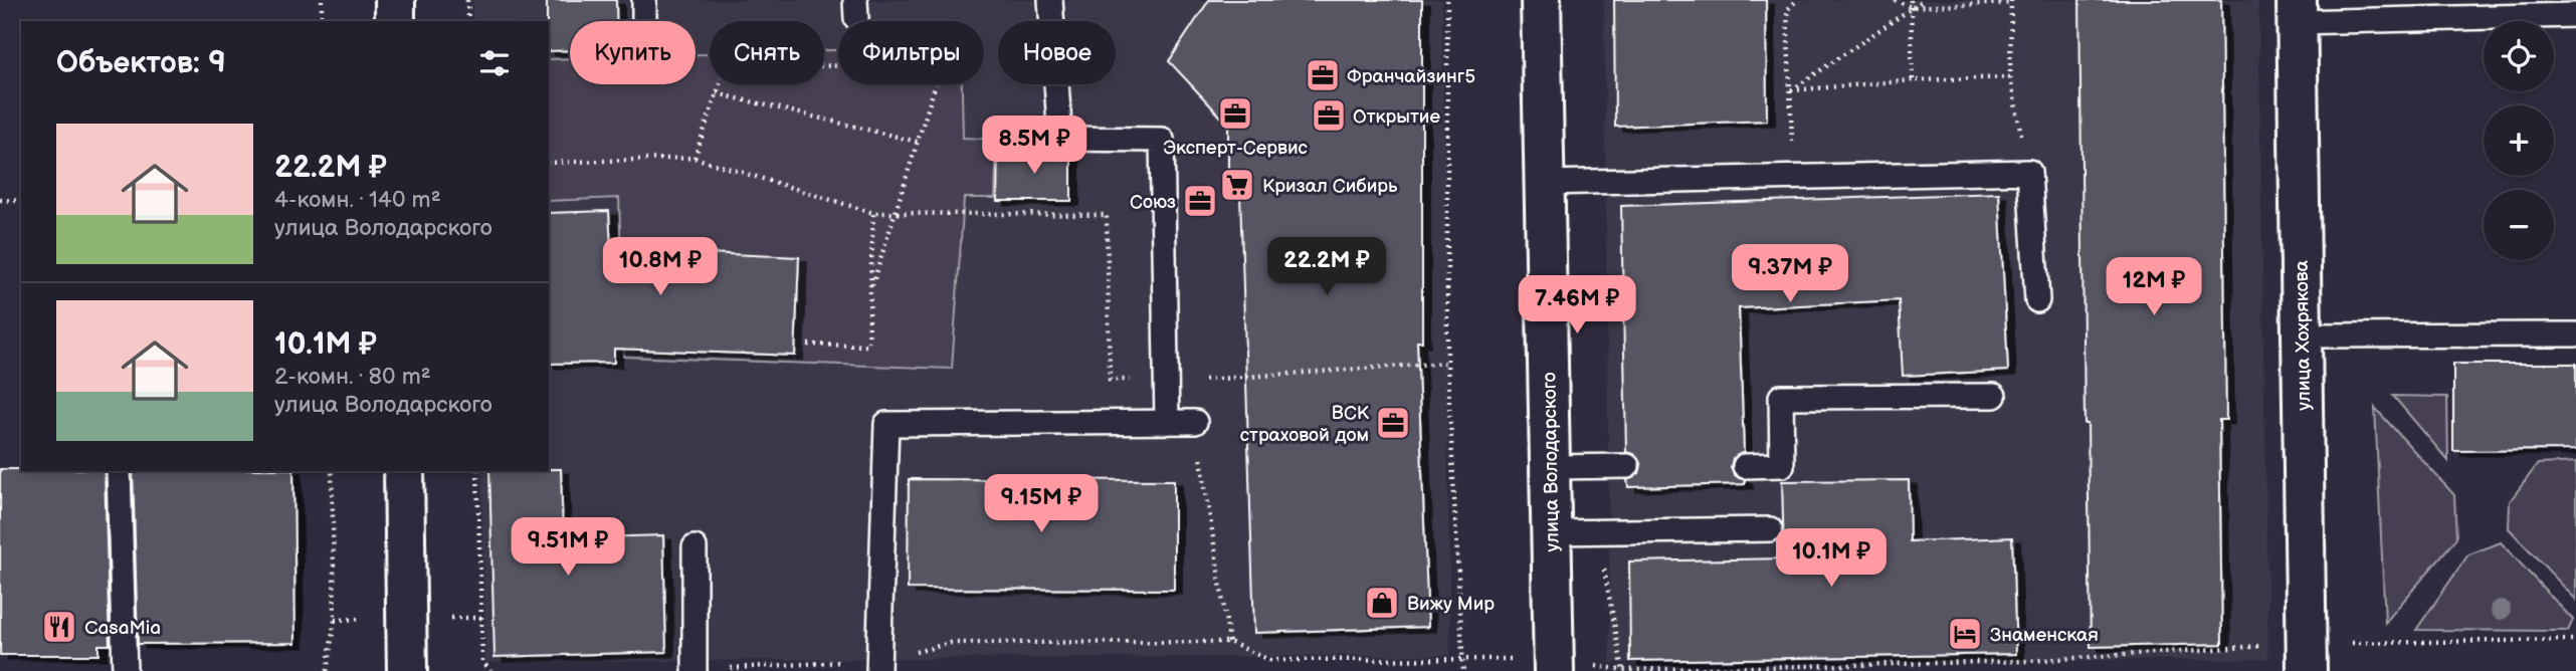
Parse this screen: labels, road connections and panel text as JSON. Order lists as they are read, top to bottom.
{
  "streets": {
    "street": ["улица Хохрякова", "улица Володарского"]
  },
  "places": {
    "office": [
      "Франчайзинг5",
      "Эксперт-Сервис",
      "Открытие",
      "Союз",
      "ВСК страховой дом"
    ],
    "supermarket": ["Кризал Сибирь"],
    "shop": ["Вижу Мир"],
    "restaurant": ["CasaMia"],
    "hotel": ["Знаменская"]
  },
  "page": {
    "map_buttons": ["+", "−"],
    "chip": [
      "Купить",
      "Снять",
      "Фильтры",
      "Новое"
    ],
    "heading": "Объектов: 9",
    "list": [
      {
        "name": "22.2M ₽",
        "note": "4-комн. · 140 m² · улица Володарского"
      },
      {
        "name": "10.1M ₽",
        "note": "2-комн. · 80 m² · улица Володарского"
      }
    ],
    "price": [
      "8.5M ₽",
      "10.8M ₽",
      "22.2M ₽",
      "9.37M ₽",
      "12M ₽",
      "7.46M ₽",
      "9.15M ₽",
      "9.51M ₽",
      "10.1M ₽"
    ]
  }
}
